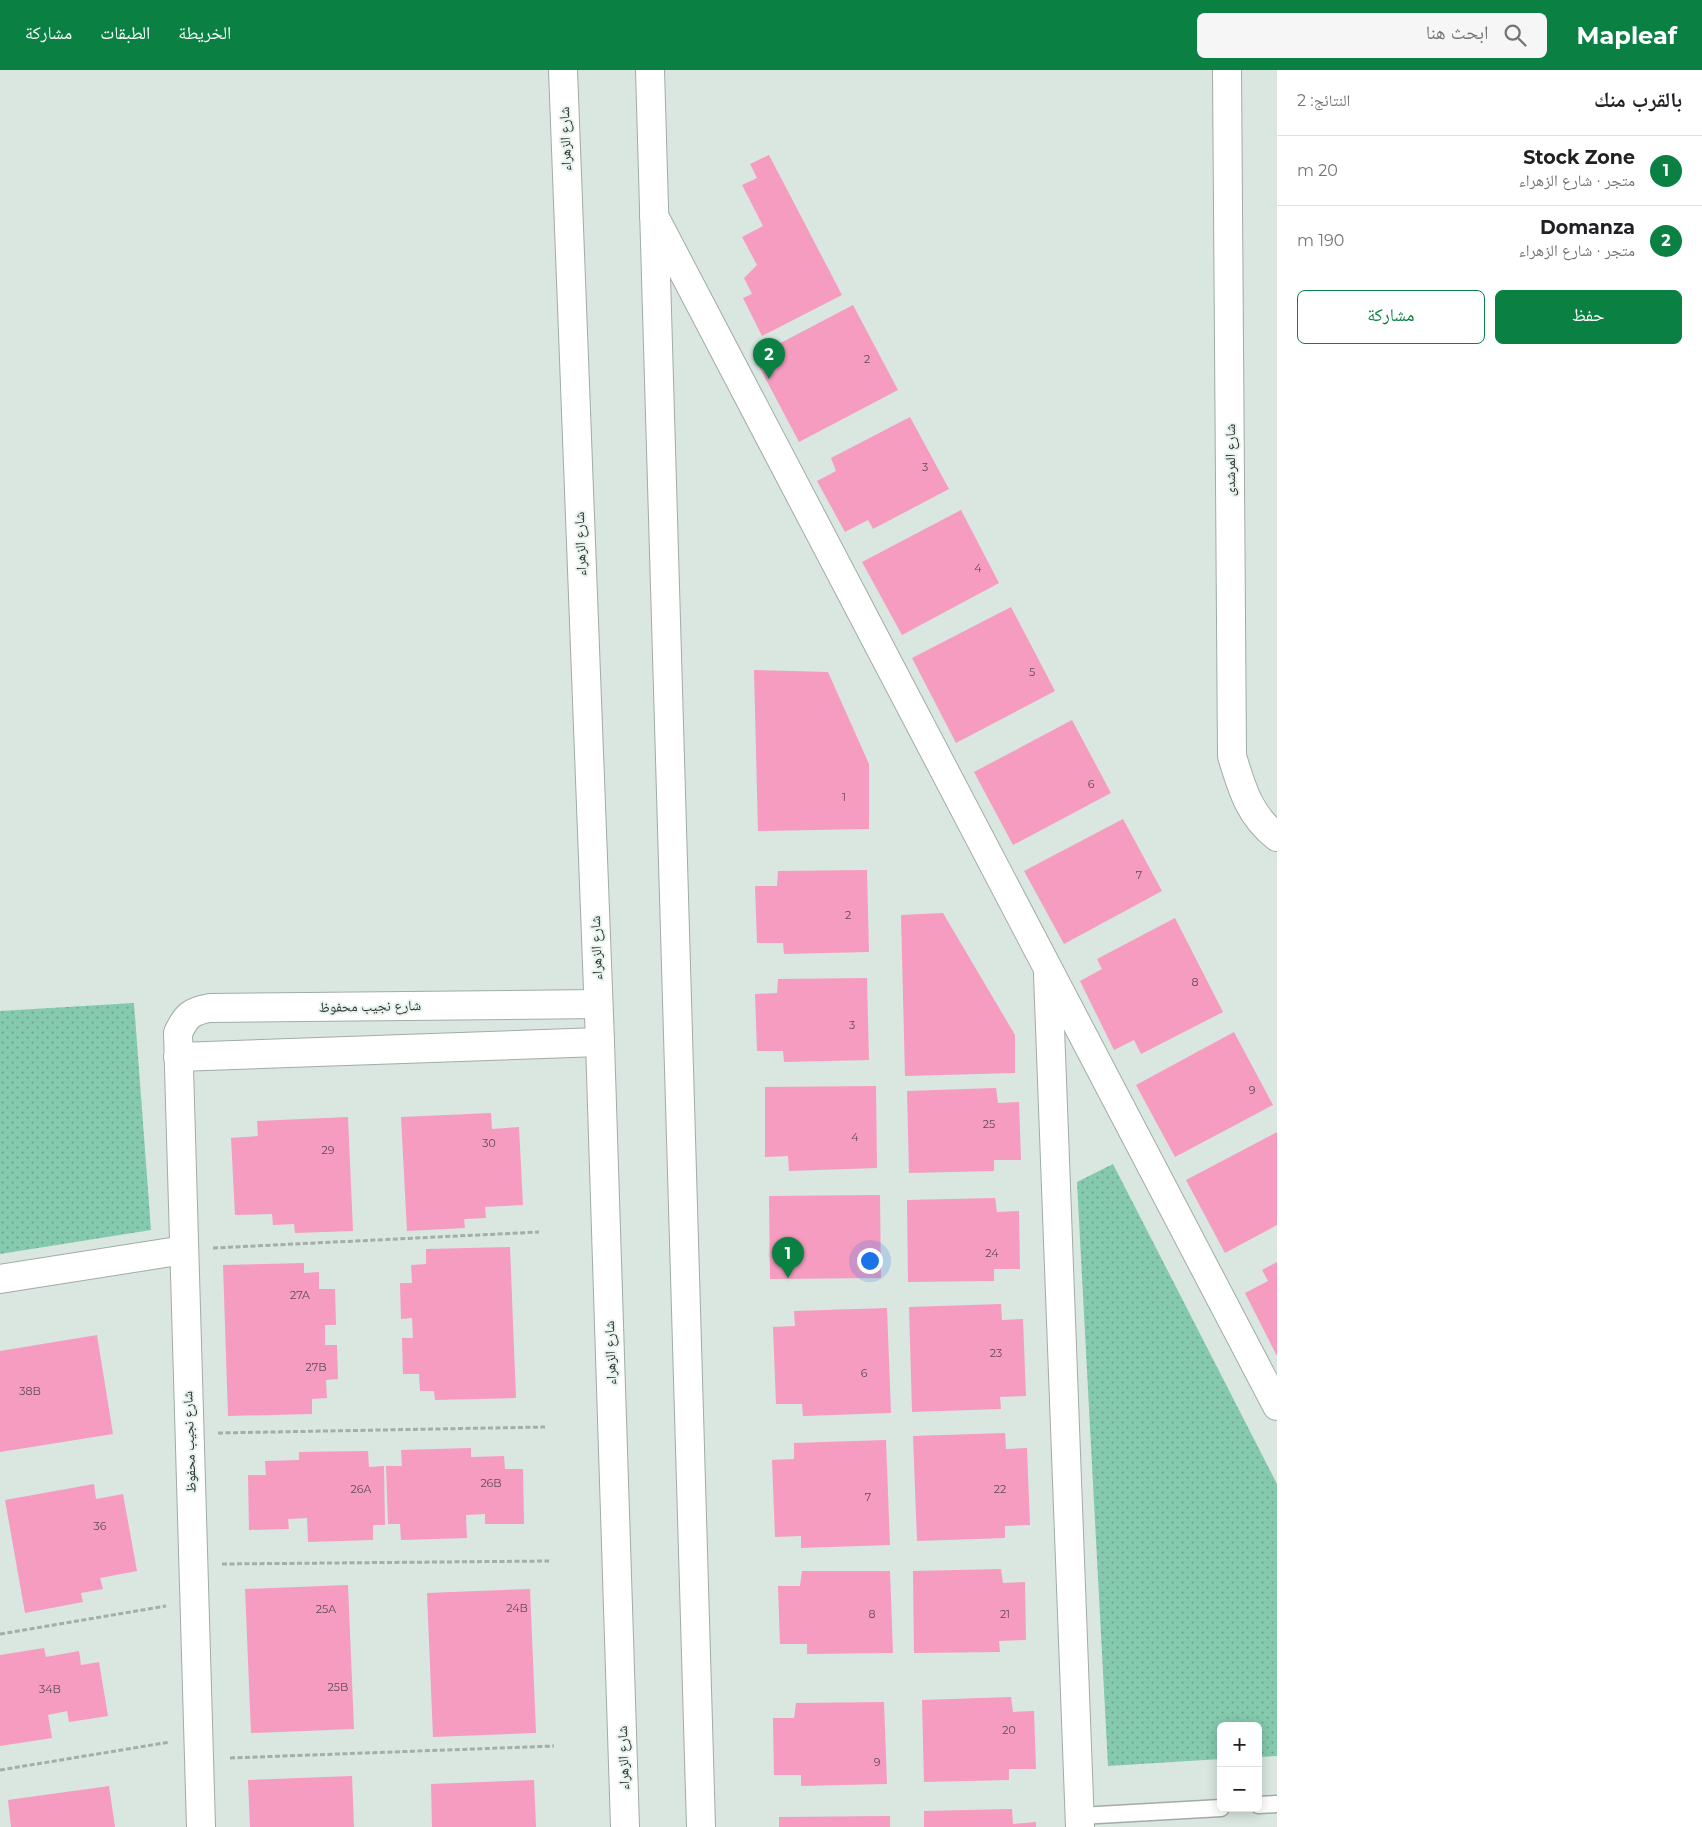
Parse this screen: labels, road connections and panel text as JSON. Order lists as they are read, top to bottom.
{
  "streets": {
    "street": ["شارع الزهراء", "شارع المرشدى", "شارع نجيب محفوظ"]
  },
  "crossings": [
    ["شارع الزهراء", "شارع نجيب محفوظ"]
  ],
  "house_numbers": [
    "2",
    "3",
    "4",
    "5",
    "6",
    "1",
    "7",
    "2",
    "8",
    "3",
    "9",
    "25",
    "4",
    "30",
    "29",
    "24",
    "27A",
    "23",
    "27B",
    "6",
    "38B",
    "26B",
    "26A",
    "22",
    "7",
    "36",
    "24B",
    "25A",
    "8",
    "21",
    "25B",
    "34B",
    "20",
    "9"
  ],
  "page": {
    "header": "Mapleaf",
    "search": "ابحث هنا",
    "nav": ["الخريطة", "الطبقات", "مشاركة"],
    "heading": ["بالقرب منك", "النتائج: 2"],
    "list": [
      {
        "mark": "1",
        "name": "Stock Zone",
        "note": "متجر · شارع الزهراء",
        "value": "20 m"
      },
      {
        "mark": "2",
        "name": "Domanza",
        "note": "متجر · شارع الزهراء",
        "value": "190 m"
      }
    ],
    "buttons": ["حفظ", "مشاركة"],
    "pins": ["2", "1"],
    "map_buttons": ["+", "−"]
  }
}
